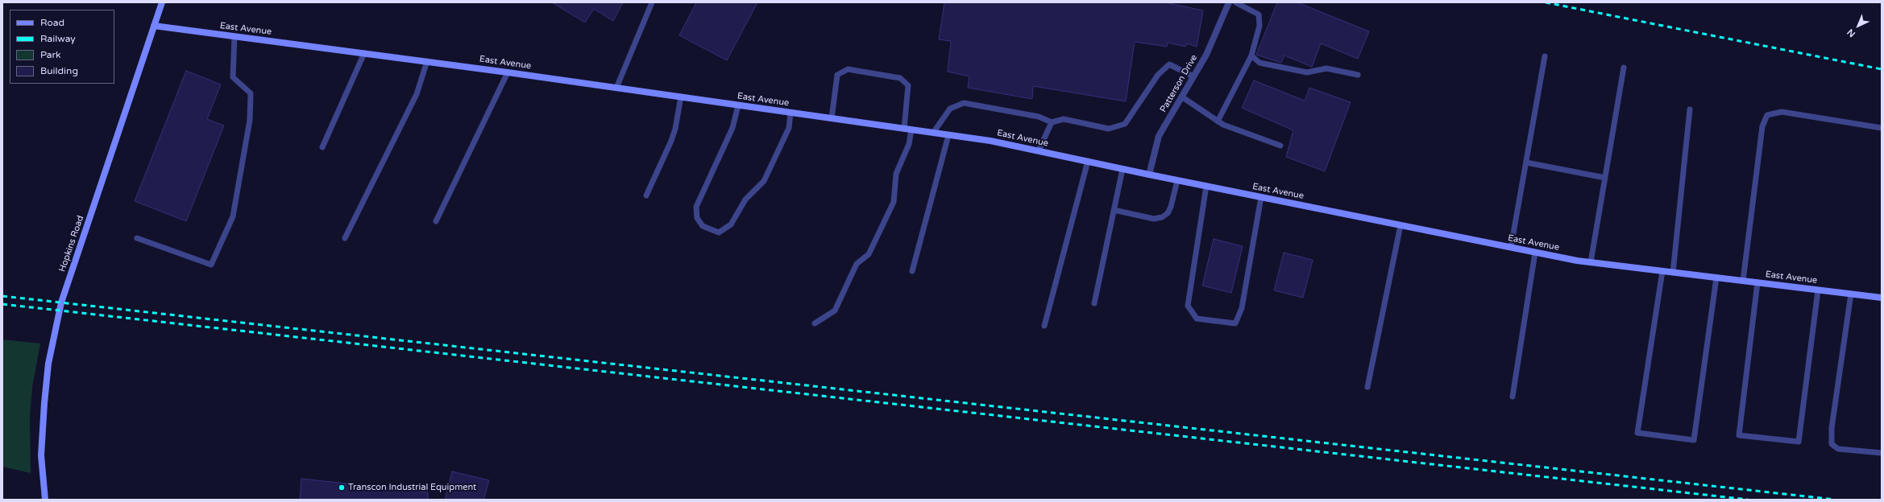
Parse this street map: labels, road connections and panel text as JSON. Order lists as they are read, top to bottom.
{
  "streets": {
    "street": ["East Avenue", "Patterson Drive", "Hopkins Road"]
  },
  "crossings": [
    ["East Avenue", "Patterson Drive"],
    ["East Avenue", "Hopkins Road"]
  ],
  "places": ["Transcon Industrial Equipment"],
  "legend": [
    "Road",
    "Railway",
    "Park",
    "Building"
  ],
  "north": "bottom left"
}
